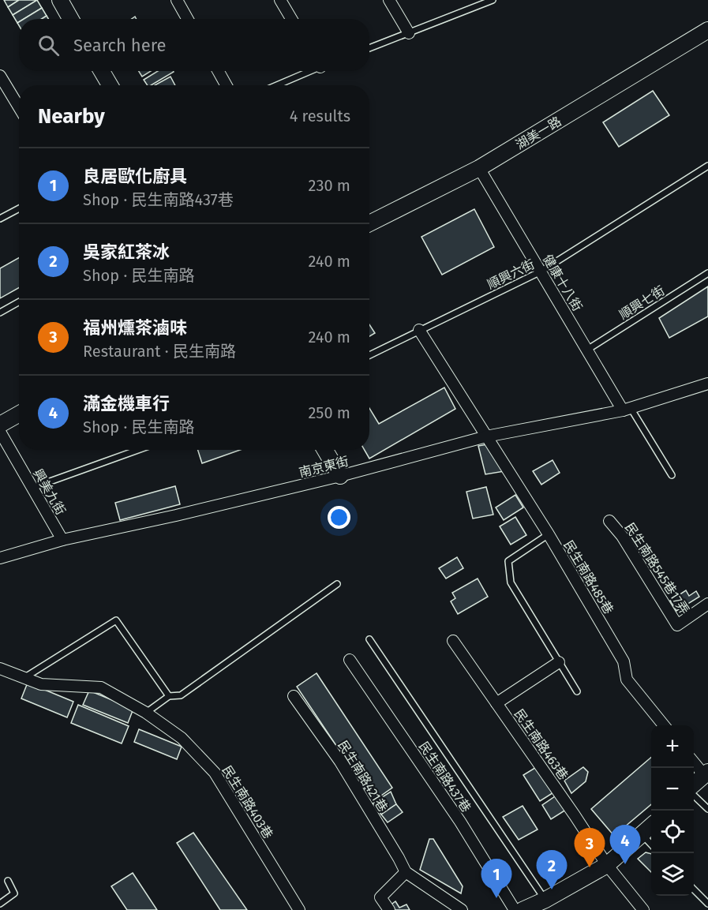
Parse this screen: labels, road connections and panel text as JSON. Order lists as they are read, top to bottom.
{
  "streets": {
    "street": [
      "湖美一路",
      "健康十八街",
      "南京東街",
      "興美九街",
      "民生南路545巷17弄",
      "民生南路485巷",
      "民生南路463巷",
      "民生南路421巷",
      "民生南路437巷",
      "民生南路403巷"
    ],
    "lane": ["順興六街", "順興七街"]
  },
  "crossings": [
    ["湖美一路", "健康十八街"],
    ["順興六街", "健康十八街"],
    ["順興六街", "民生南路485巷"],
    ["健康十八街", "順興七街"],
    ["健康十八街", "南京東街"],
    ["南京東街", "興美九街"],
    ["南京東街", "民生南路485巷"]
  ],
  "page": {
    "search": "Search here",
    "heading": ["Nearby", "4 results"],
    "list": [
      {
        "mark": "1",
        "name": "良居歐化廚具",
        "note": "Shop · 民生南路437巷",
        "value": "230 m"
      },
      {
        "mark": "2",
        "name": "吳家紅茶冰",
        "note": "Shop · 民生南路",
        "value": "240 m"
      },
      {
        "mark": "3",
        "name": "福州燻茶滷味",
        "note": "Restaurant · 民生南路",
        "value": "240 m"
      },
      {
        "mark": "4",
        "name": "滿金機車行",
        "note": "Shop · 民生南路",
        "value": "250 m"
      }
    ],
    "map_buttons": ["+", "−"],
    "pins": [
      "4",
      "3",
      "2",
      "1"
    ]
  }
}
